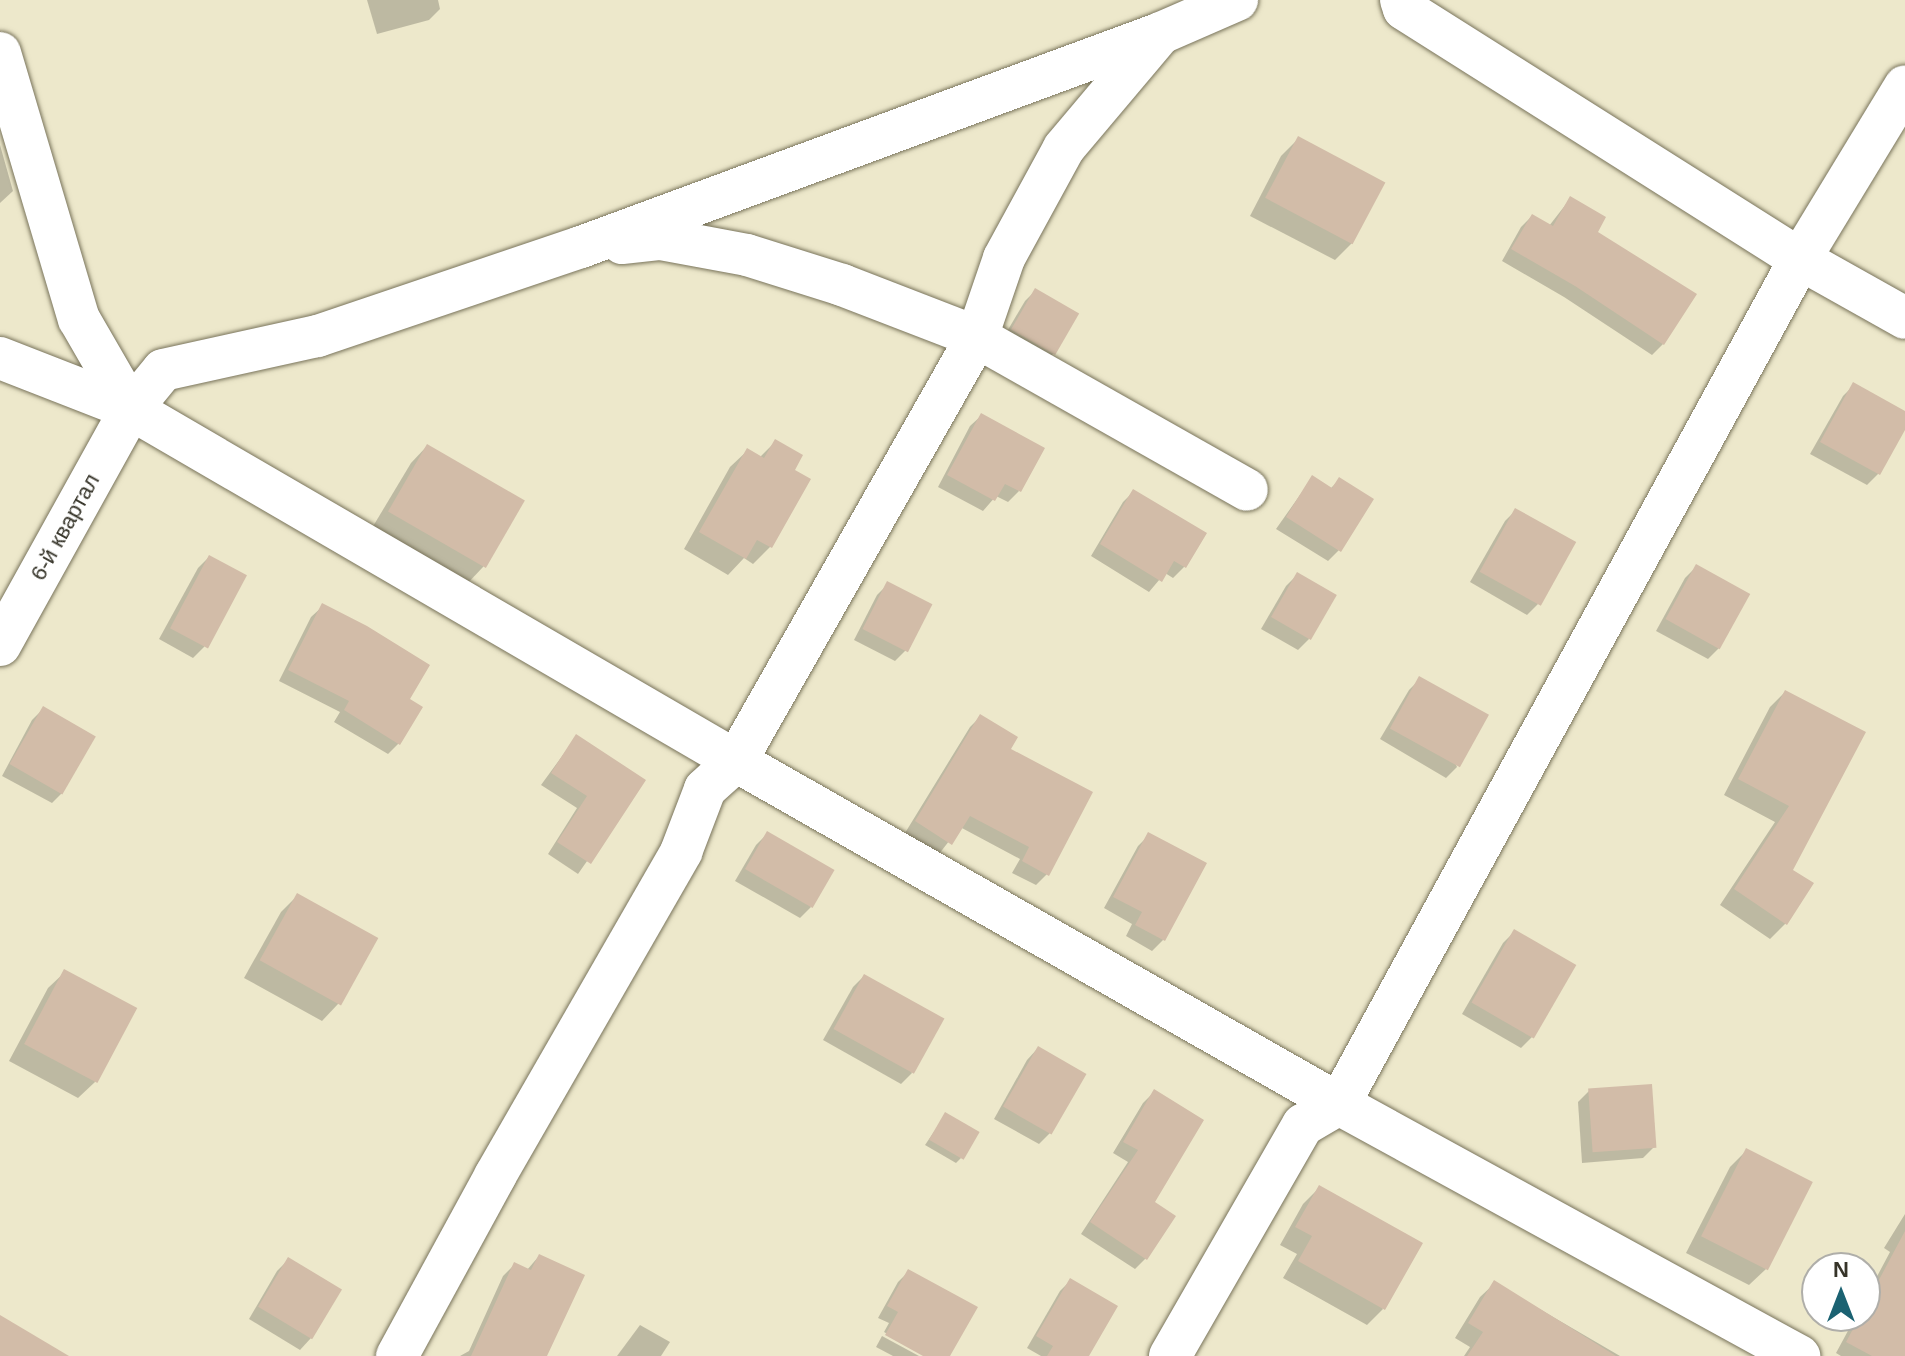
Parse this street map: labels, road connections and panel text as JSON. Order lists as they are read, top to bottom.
{
  "streets": {
    "street": ["6-й квартал"]
  },
  "north": "top"
}
